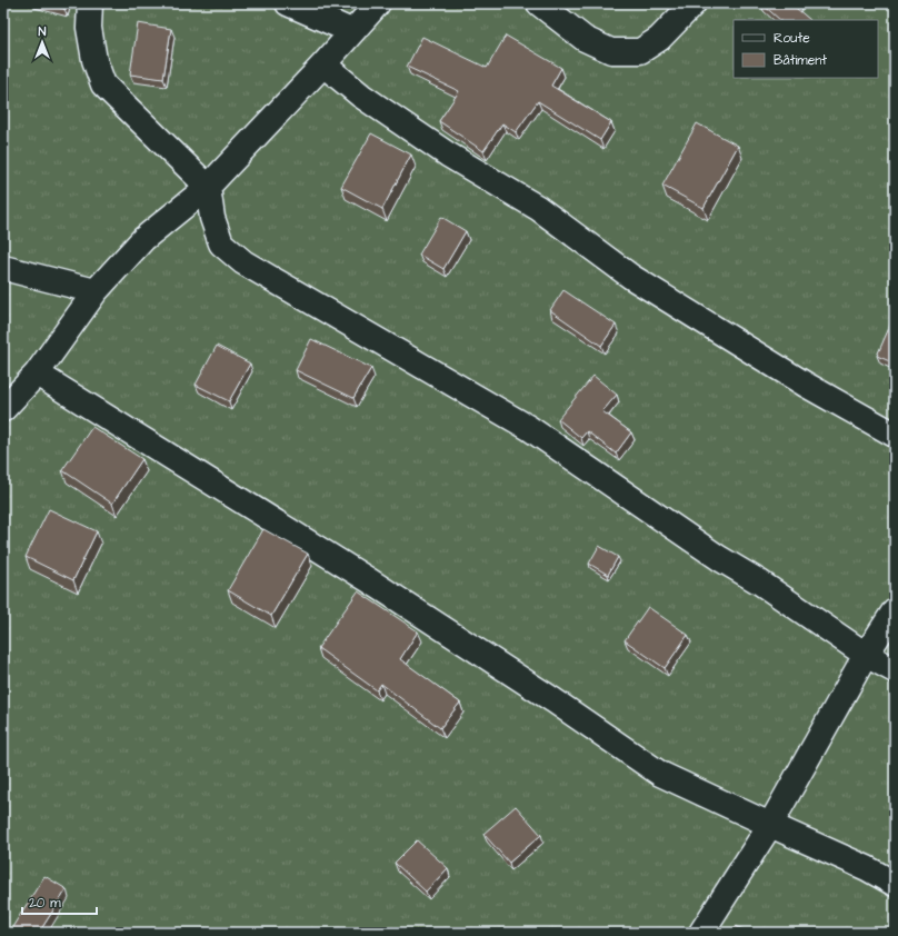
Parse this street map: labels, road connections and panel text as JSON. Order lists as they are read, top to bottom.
{
  "legend": ["Route", "Bâtiment"],
  "scale_bar": "20 m",
  "north": "top"
}
